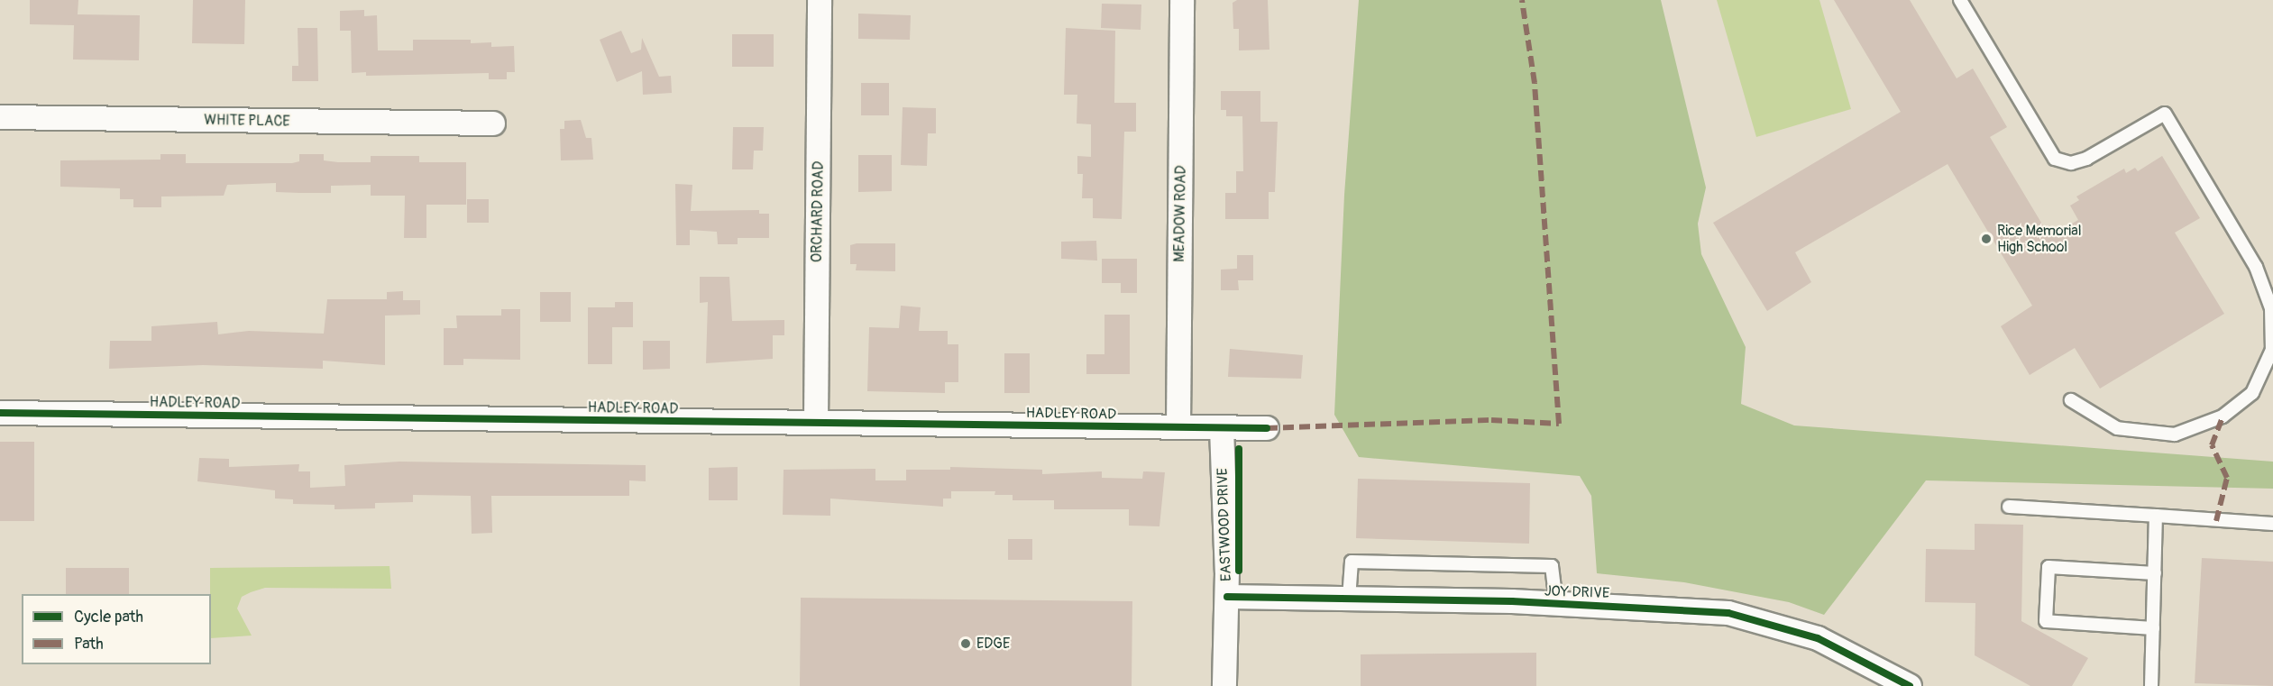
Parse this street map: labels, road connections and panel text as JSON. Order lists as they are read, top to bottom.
{
  "streets": {
    "street": [
      "WHITE PLACE",
      "ORCHARD ROAD",
      "MEADOW ROAD",
      "HADLEY ROAD",
      "EASTWOOD DRIVE",
      "JOY DRIVE"
    ]
  },
  "crossings": [
    ["ORCHARD ROAD", "HADLEY ROAD"],
    ["MEADOW ROAD", "HADLEY ROAD"],
    ["HADLEY ROAD", "EASTWOOD DRIVE"],
    ["EASTWOOD DRIVE", "JOY DRIVE"]
  ],
  "places": ["Rice Memorial High School", "EDGE"],
  "legend": ["Cycle path", "Path"]
}
